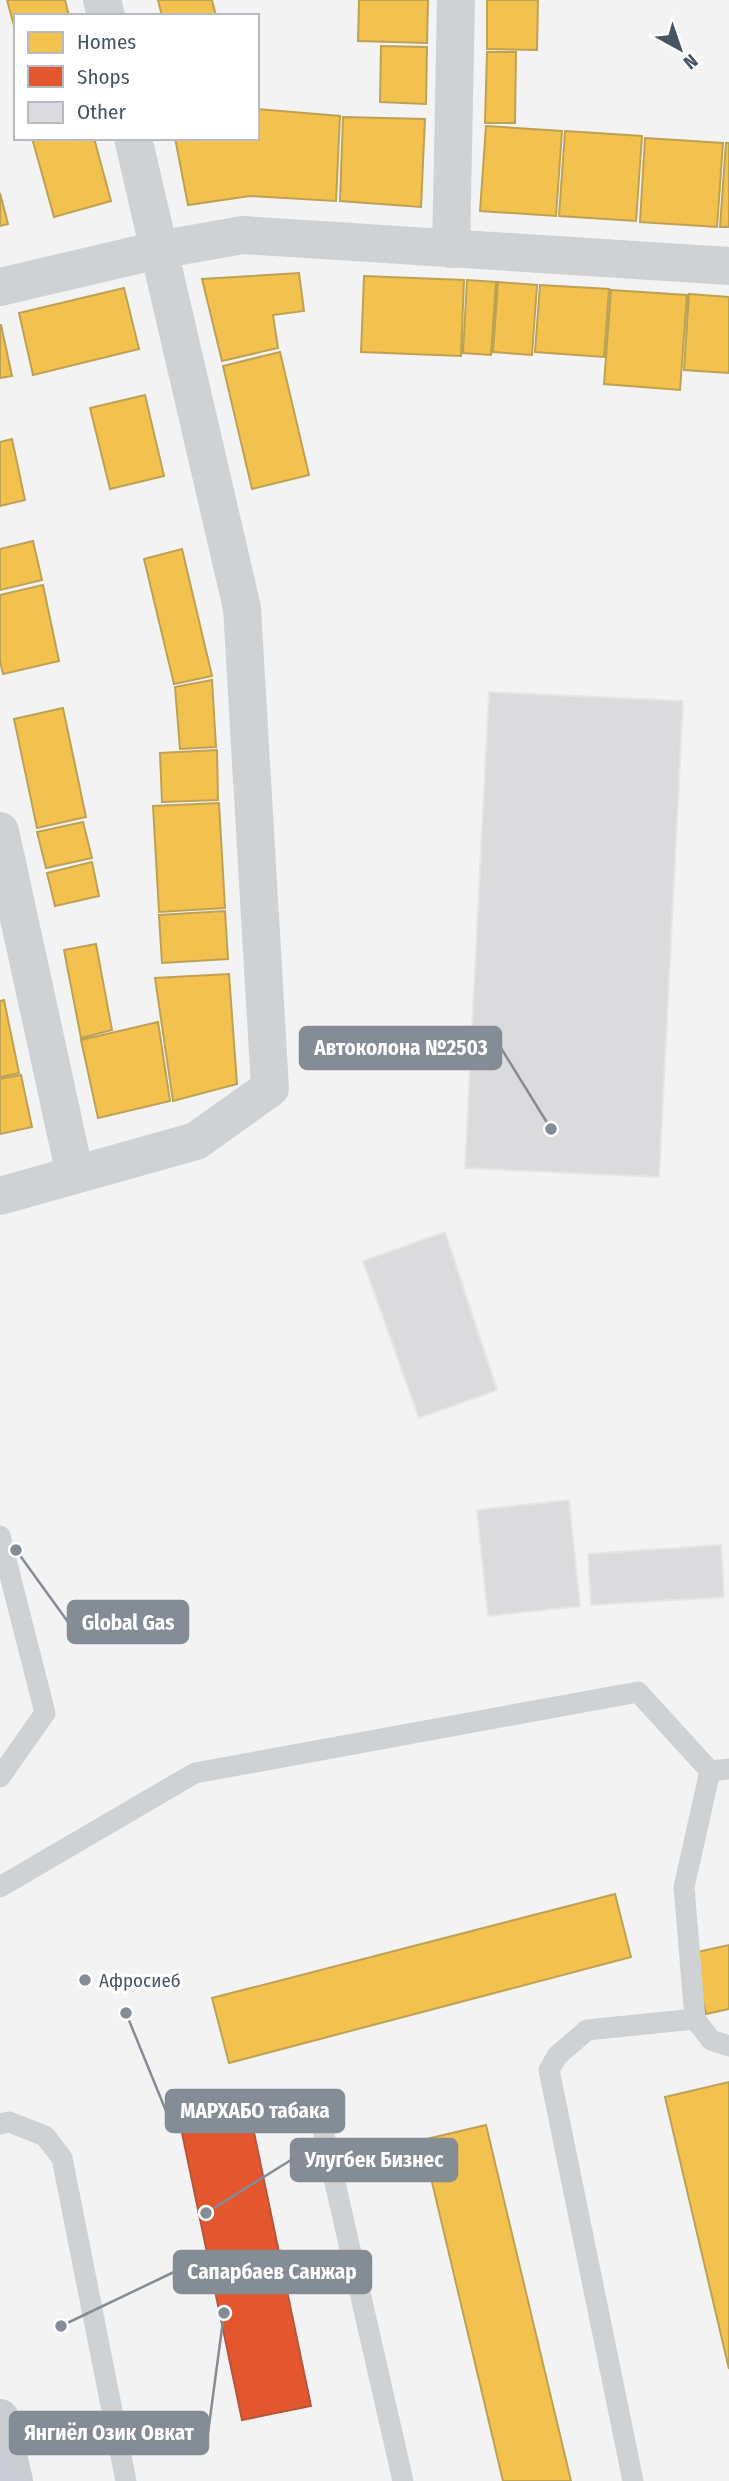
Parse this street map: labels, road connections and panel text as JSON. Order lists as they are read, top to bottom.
{
  "places": [
    "Автоколона №2503",
    "Global Gas",
    "Афросиеб",
    "МАРХАБО табака",
    "Улугбек Бизнес",
    "Янгиёл Озик Овкат",
    "Сапарбаев Санжар"
  ],
  "legend": ["Homes", "Shops", "Other"],
  "north": "bottom right"
}
